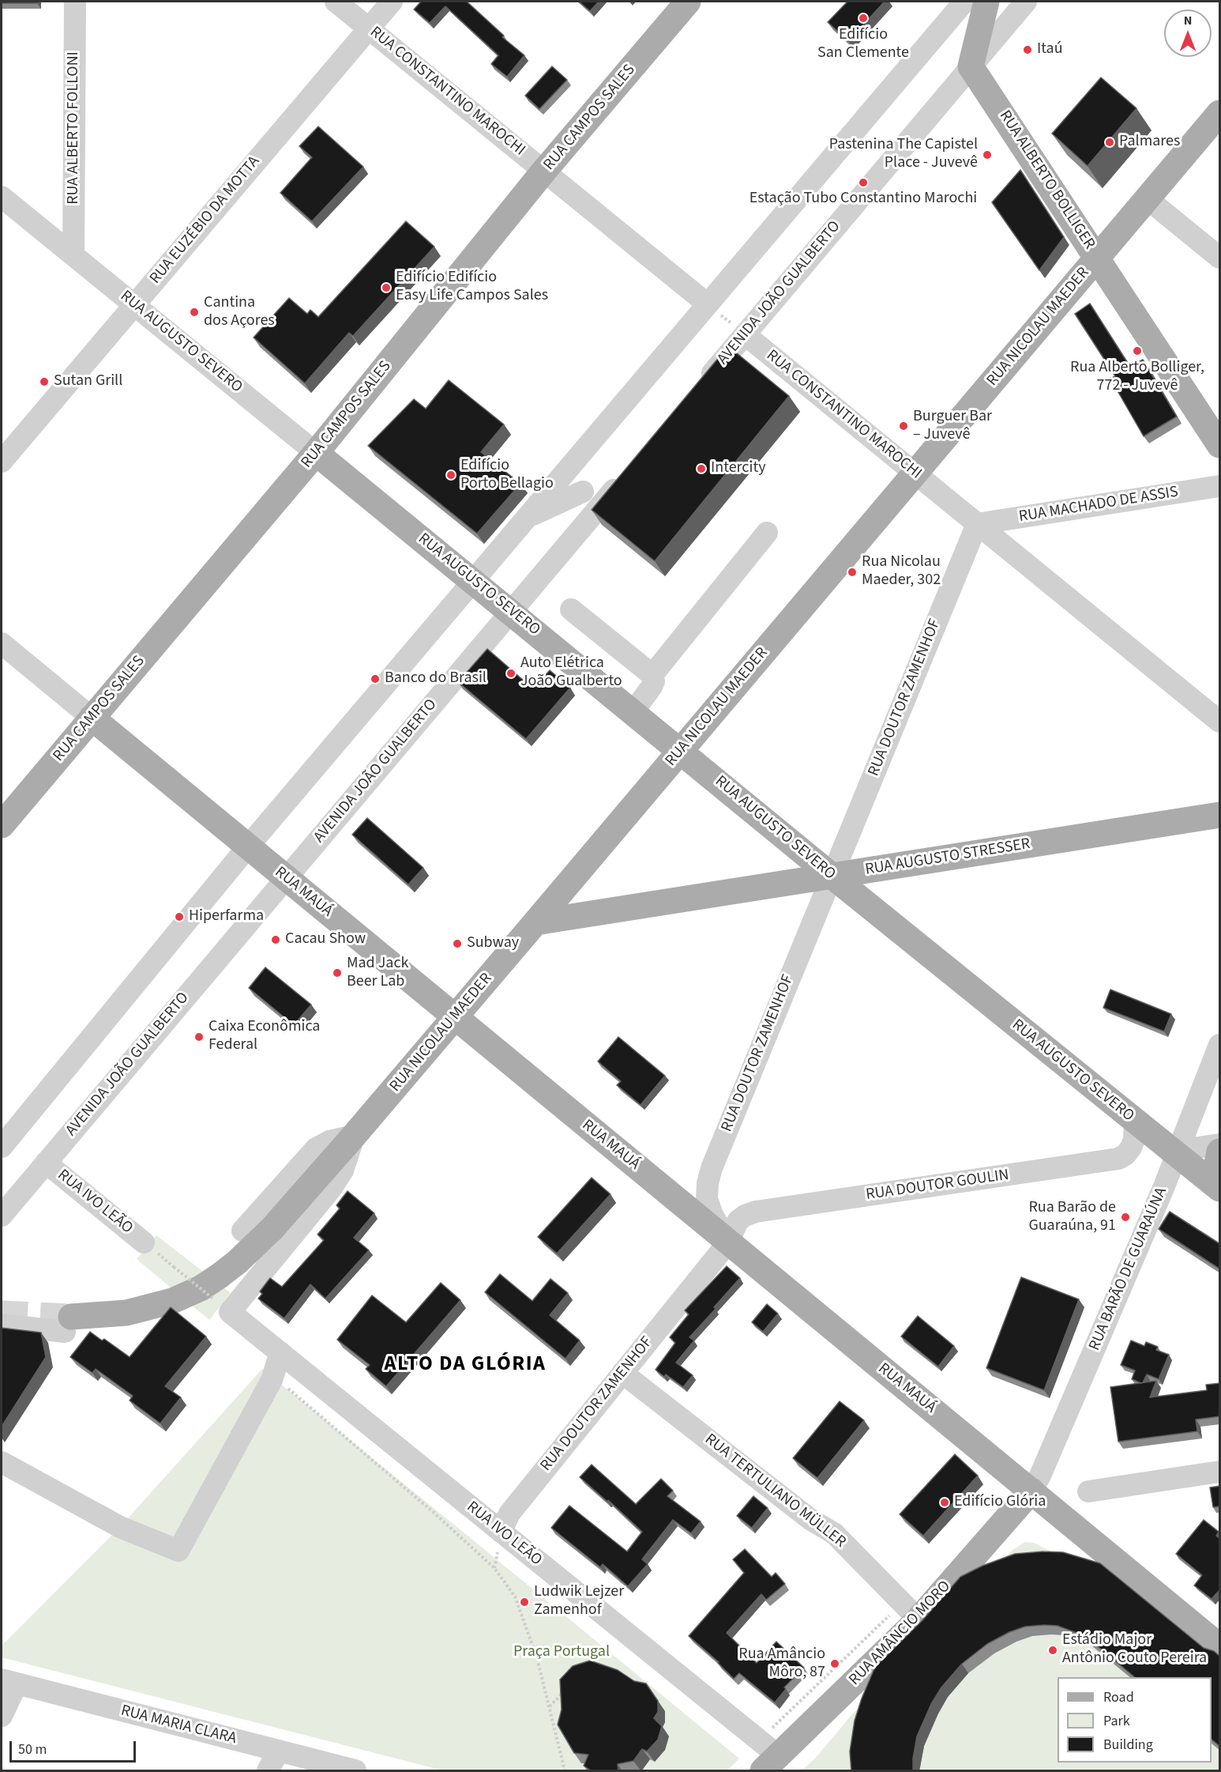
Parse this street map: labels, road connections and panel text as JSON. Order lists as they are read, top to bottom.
{
  "streets": {
    "main road": [
      "RUA CAMPOS SALES",
      "RUA ALBERTO BOLLIGER",
      "RUA NICOLAU MAEDER",
      "RUA AUGUSTO SEVERO",
      "RUA AUGUSTO STRESSER",
      "RUA MAUÁ",
      "RUA AMÂNCIO MORO"
    ],
    "street": [
      "RUA CONSTANTINO MAROCHI",
      "RUA ALBERTO FOLLONI",
      "RUA EUZÉBIO DA MOTTA",
      "AVENIDA JOÃO GUALBERTO",
      "RUA MACHADO DE ASSIS",
      "RUA DOUTOR ZAMENHOF",
      "RUA DOUTOR GOULIN",
      "RUA IVO LEÃO",
      "RUA BARÃO DE GUARAÚNA",
      "RUA TERTULIANO MÜLLER",
      "RUA MARIA CLARA"
    ]
  },
  "crossings": [
    ["RUA CONSTANTINO MAROCHI", "RUA CAMPOS SALES"],
    ["RUA CONSTANTINO MAROCHI", "RUA EUZÉBIO DA MOTTA"],
    ["RUA CONSTANTINO MAROCHI", "AVENIDA JOÃO GUALBERTO"],
    ["RUA CONSTANTINO MAROCHI", "RUA NICOLAU MAEDER"],
    ["RUA CONSTANTINO MAROCHI", "RUA MACHADO DE ASSIS"],
    ["RUA CONSTANTINO MAROCHI", "RUA DOUTOR ZAMENHOF"],
    ["RUA CAMPOS SALES", "RUA AUGUSTO SEVERO"],
    ["RUA CAMPOS SALES", "RUA MAUÁ"],
    ["RUA ALBERTO FOLLONI", "RUA AUGUSTO SEVERO"],
    ["RUA ALBERTO BOLLIGER", "AVENIDA JOÃO GUALBERTO"],
    ["RUA ALBERTO BOLLIGER", "RUA NICOLAU MAEDER"],
    ["RUA EUZÉBIO DA MOTTA", "RUA AUGUSTO SEVERO"],
    ["AVENIDA JOÃO GUALBERTO", "RUA AUGUSTO SEVERO"],
    ["AVENIDA JOÃO GUALBERTO", "RUA MAUÁ"],
    ["AVENIDA JOÃO GUALBERTO", "RUA IVO LEÃO"],
    ["RUA NICOLAU MAEDER", "RUA AUGUSTO SEVERO"],
    ["RUA NICOLAU MAEDER", "RUA AUGUSTO STRESSER"],
    ["RUA NICOLAU MAEDER", "RUA MAUÁ"],
    ["RUA NICOLAU MAEDER", "RUA IVO LEÃO"],
    ["RUA AUGUSTO SEVERO", "RUA DOUTOR ZAMENHOF"],
    ["RUA AUGUSTO SEVERO", "RUA AUGUSTO STRESSER"],
    ["RUA AUGUSTO SEVERO", "RUA DOUTOR GOULIN"],
    ["RUA AUGUSTO SEVERO", "RUA BARÃO DE GUARAÚNA"],
    ["RUA MACHADO DE ASSIS", "RUA DOUTOR ZAMENHOF"],
    ["RUA DOUTOR ZAMENHOF", "RUA AUGUSTO STRESSER"],
    ["RUA DOUTOR ZAMENHOF", "RUA MAUÁ"],
    ["RUA DOUTOR ZAMENHOF", "RUA DOUTOR GOULIN"],
    ["RUA DOUTOR ZAMENHOF", "RUA IVO LEÃO"],
    ["RUA DOUTOR ZAMENHOF", "RUA TERTULIANO MÜLLER"],
    ["RUA MAUÁ", "RUA DOUTOR GOULIN"],
    ["RUA MAUÁ", "RUA BARÃO DE GUARAÚNA"],
    ["RUA MAUÁ", "RUA AMÂNCIO MORO"],
    ["RUA IVO LEÃO", "RUA AMÂNCIO MORO"],
    ["RUA BARÃO DE GUARAÚNA", "RUA AMÂNCIO MORO"],
    ["RUA TERTULIANO MÜLLER", "RUA AMÂNCIO MORO"]
  ],
  "districts": ["ALTO DA GLÓRIA"],
  "parks": ["Praça Portugal"],
  "places": [
    "Edifício San Clemente",
    "Itaú",
    "Palmares",
    "Pastenina The Capistel Place - Juvevê",
    "Estação Tubo Constantino Marochi",
    "Edifício Edifício Easy Life Campos Sales",
    "Cantina dos Açores",
    "Rua Alberto Bolliger, 772 - Juvevê",
    "Sutan Grill",
    "Burguer Bar – Juvevê",
    "Intercity",
    "Edifício Porto Bellagio",
    "Rua Nicolau Maeder, 302",
    "Auto Elétrica João Gualberto",
    "Banco do Brasil",
    "Hiperfarma",
    "Cacau Show",
    "Subway",
    "Mad Jack Beer Lab",
    "Caixa Econômica Federal",
    "Rua Barão de Guaraúna, 91",
    "Edifício Glória",
    "Ludwik Lejzer Zamenhof",
    "Estádio Major Antônio Couto Pereira",
    "Rua Amâncio Môro, 87"
  ],
  "legend": ["Road", "Park", "Building"],
  "scale_bar": "50 m",
  "north": "top"
}
